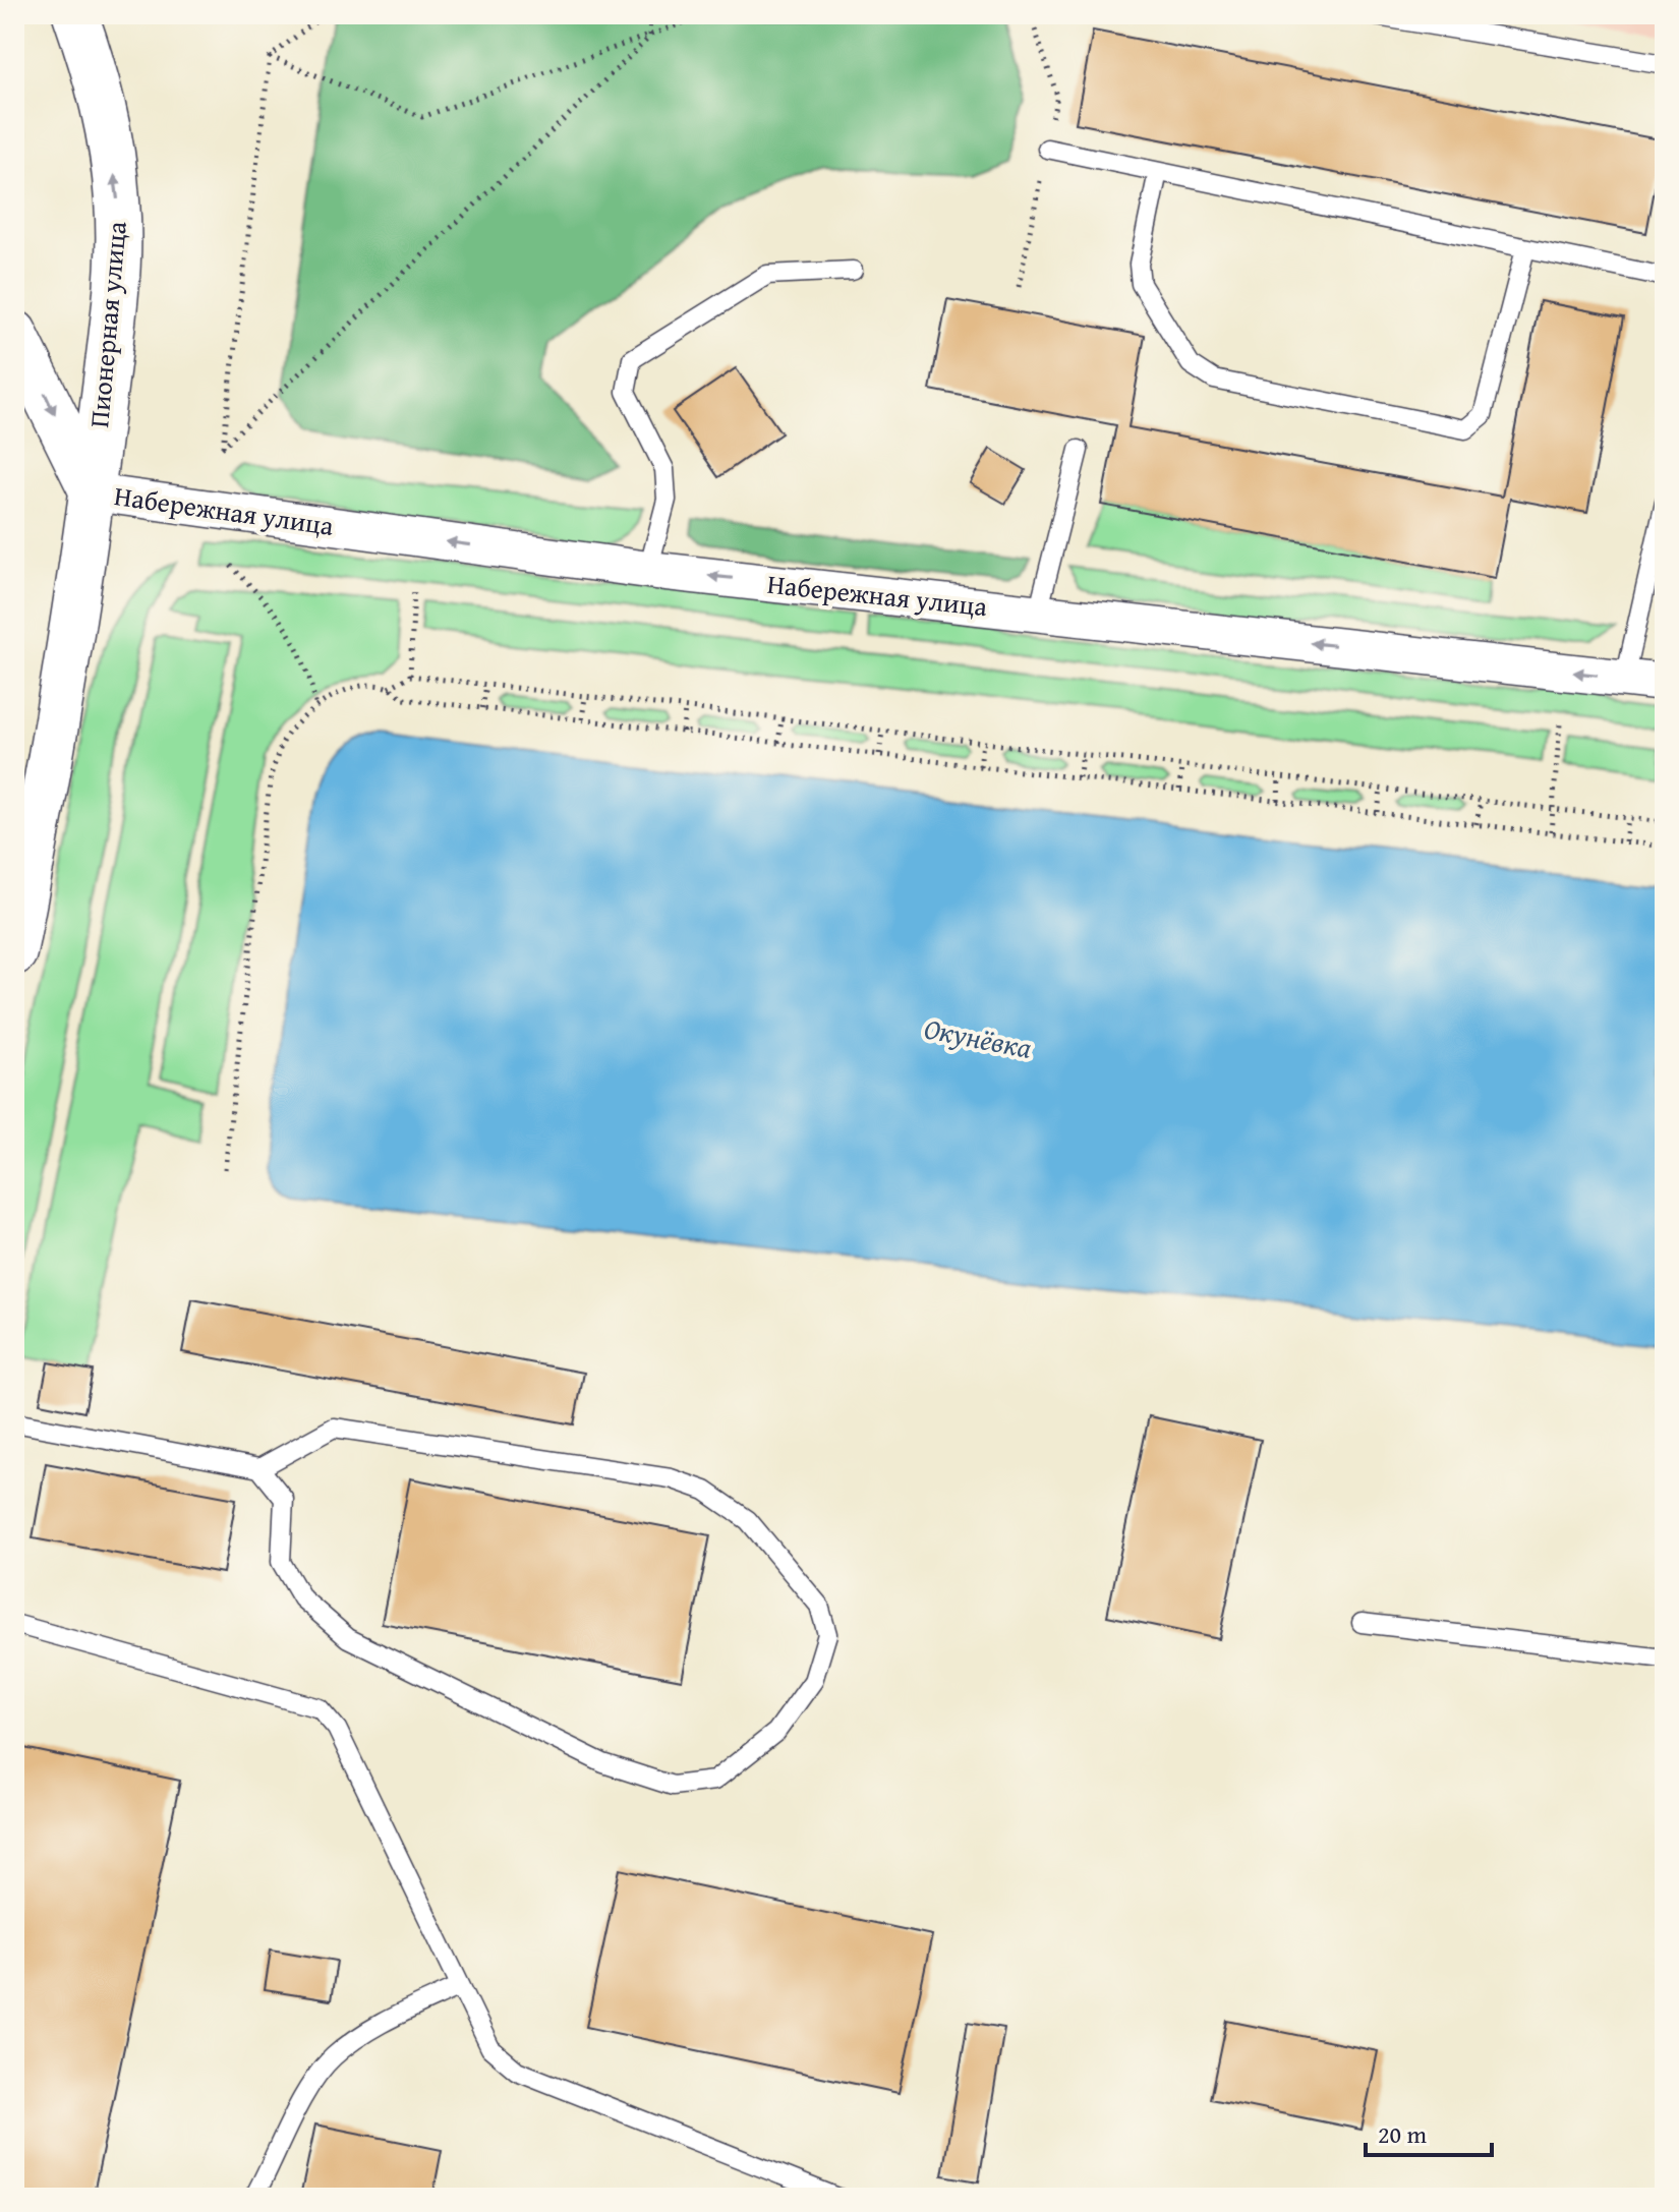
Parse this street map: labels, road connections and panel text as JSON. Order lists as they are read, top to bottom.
{
  "streets": {
    "street": ["Пионерная улица", "Набережная улица"]
  },
  "crossings": [
    ["Пионерная улица", "Набережная улица"]
  ],
  "one_way": ["Набережная улица"],
  "water": ["Окунёвка"],
  "scale_bar": "20 m"
}
